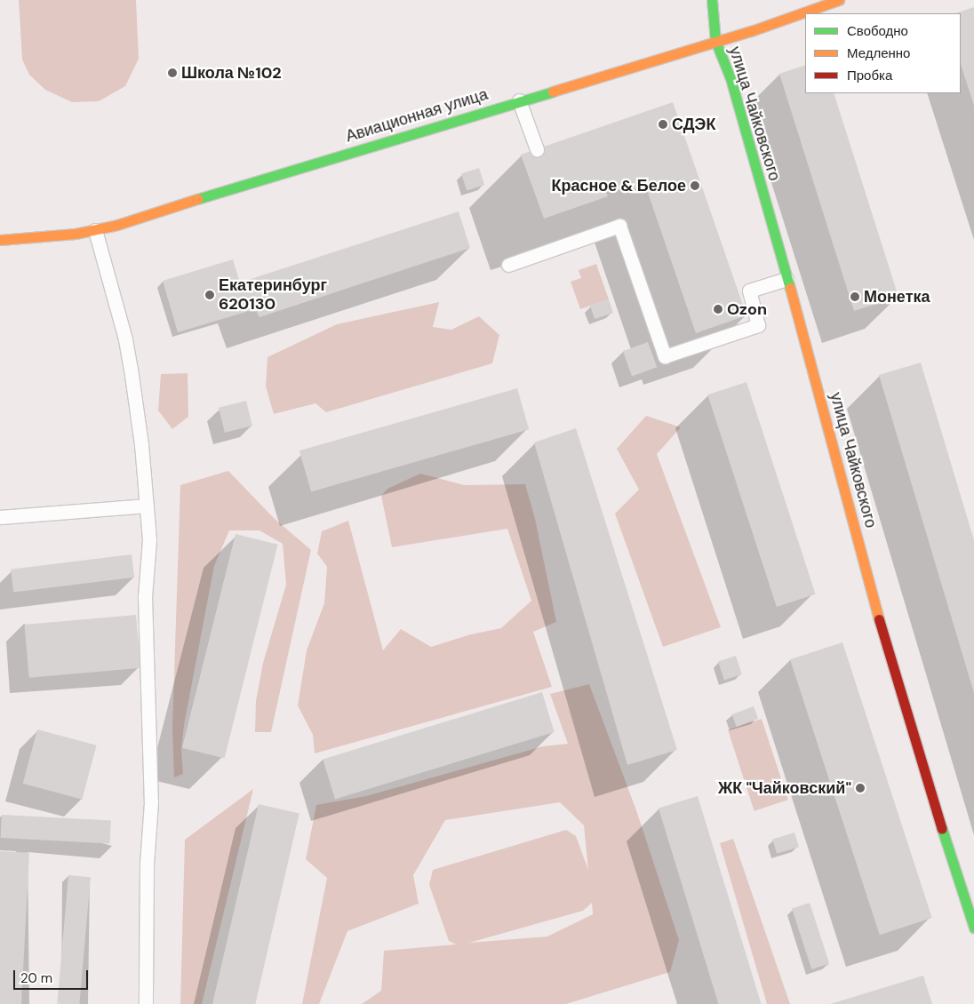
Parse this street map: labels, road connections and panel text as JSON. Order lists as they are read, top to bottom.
{
  "streets": {
    "street": ["улица Чайковского", "Авиационная улица"]
  },
  "crossings": [
    ["улица Чайковского", "Авиационная улица"]
  ],
  "places": [
    "Школа №102",
    "СДЭК",
    "Красное & Белое",
    "Екатеринбург 620130",
    "Монетка",
    "Ozon",
    "ЖК \"Чайковский\""
  ],
  "legend": ["Свободно", "Медленно", "Пробка"],
  "scale_bar": "20 m"
}
